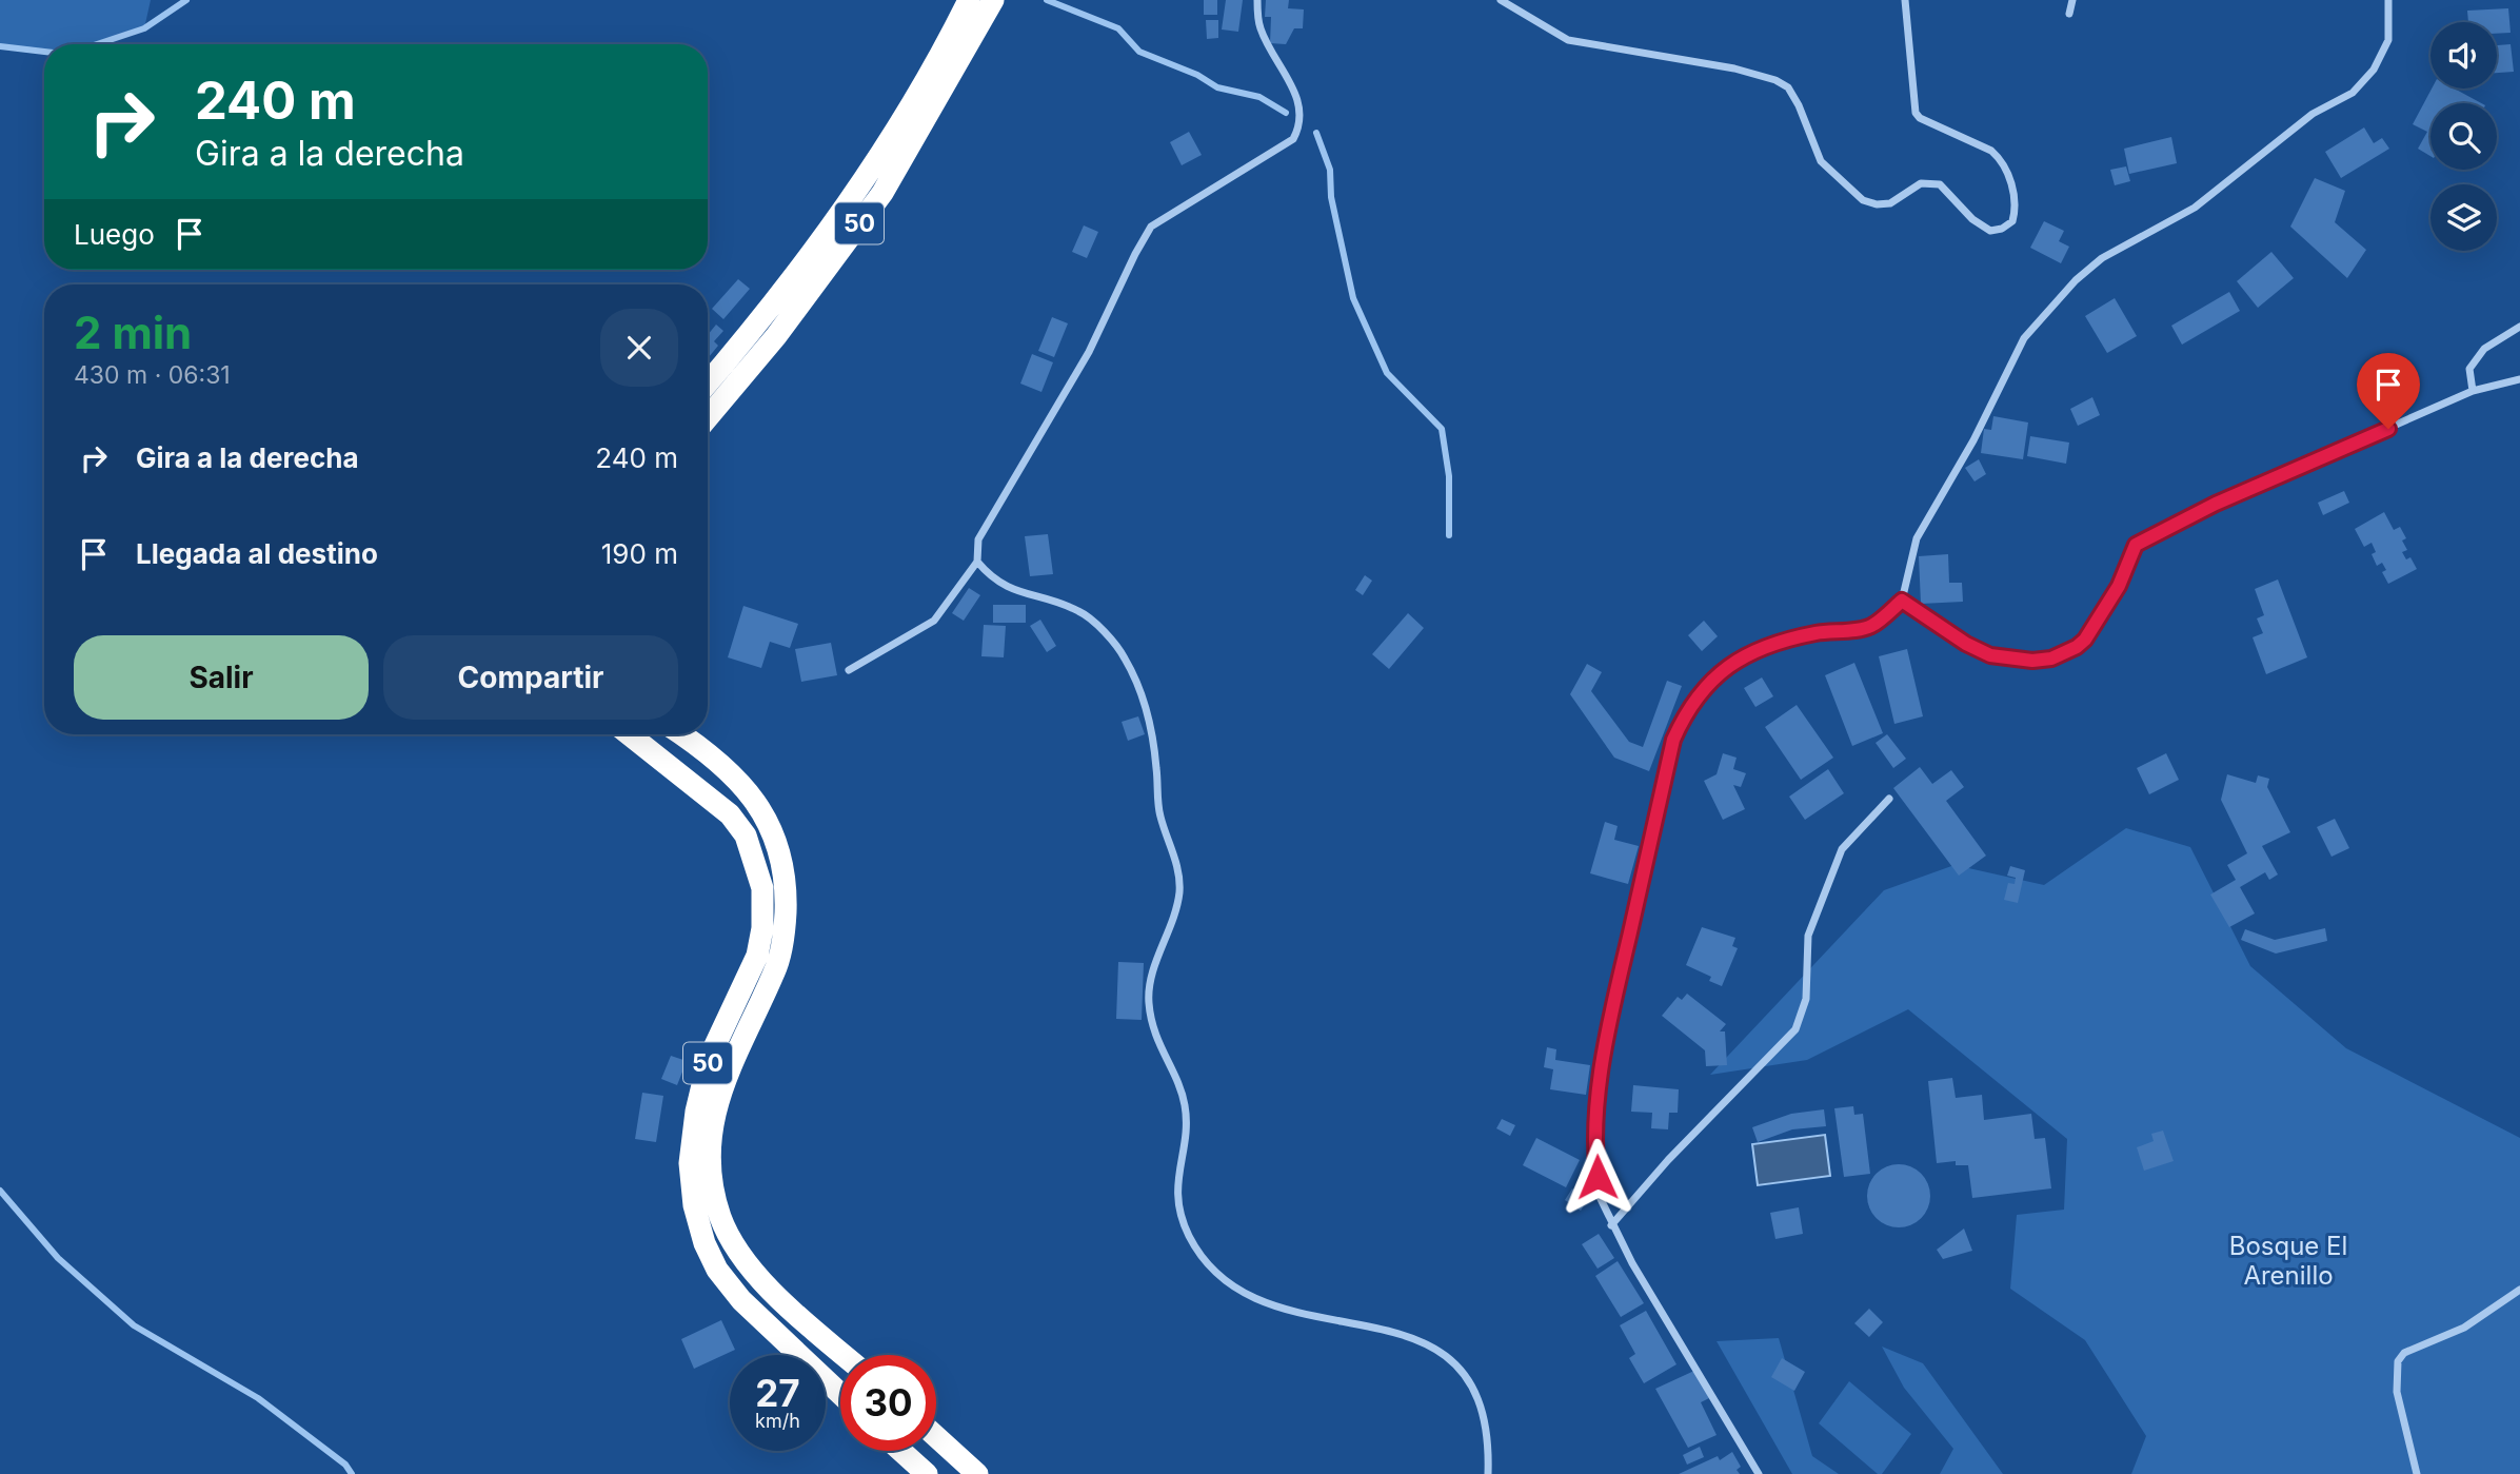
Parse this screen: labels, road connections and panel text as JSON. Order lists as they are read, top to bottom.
{
  "streets": {
    "highway": ["50"]
  },
  "parks": ["Bosque El Arenillo"],
  "page": {
    "turn": ["240 m", "Gira a la derecha"],
    "then": "Luego",
    "heading": ["2 min", "430 m · 06:31"],
    "list": [
      {
        "name": "Gira a la derecha",
        "value": "240 m"
      },
      {
        "name": "Llegada al destino",
        "value": "190 m"
      }
    ],
    "buttons": ["Salir", "Compartir"],
    "speed": "27 km/h",
    "limit": "30"
  }
}
